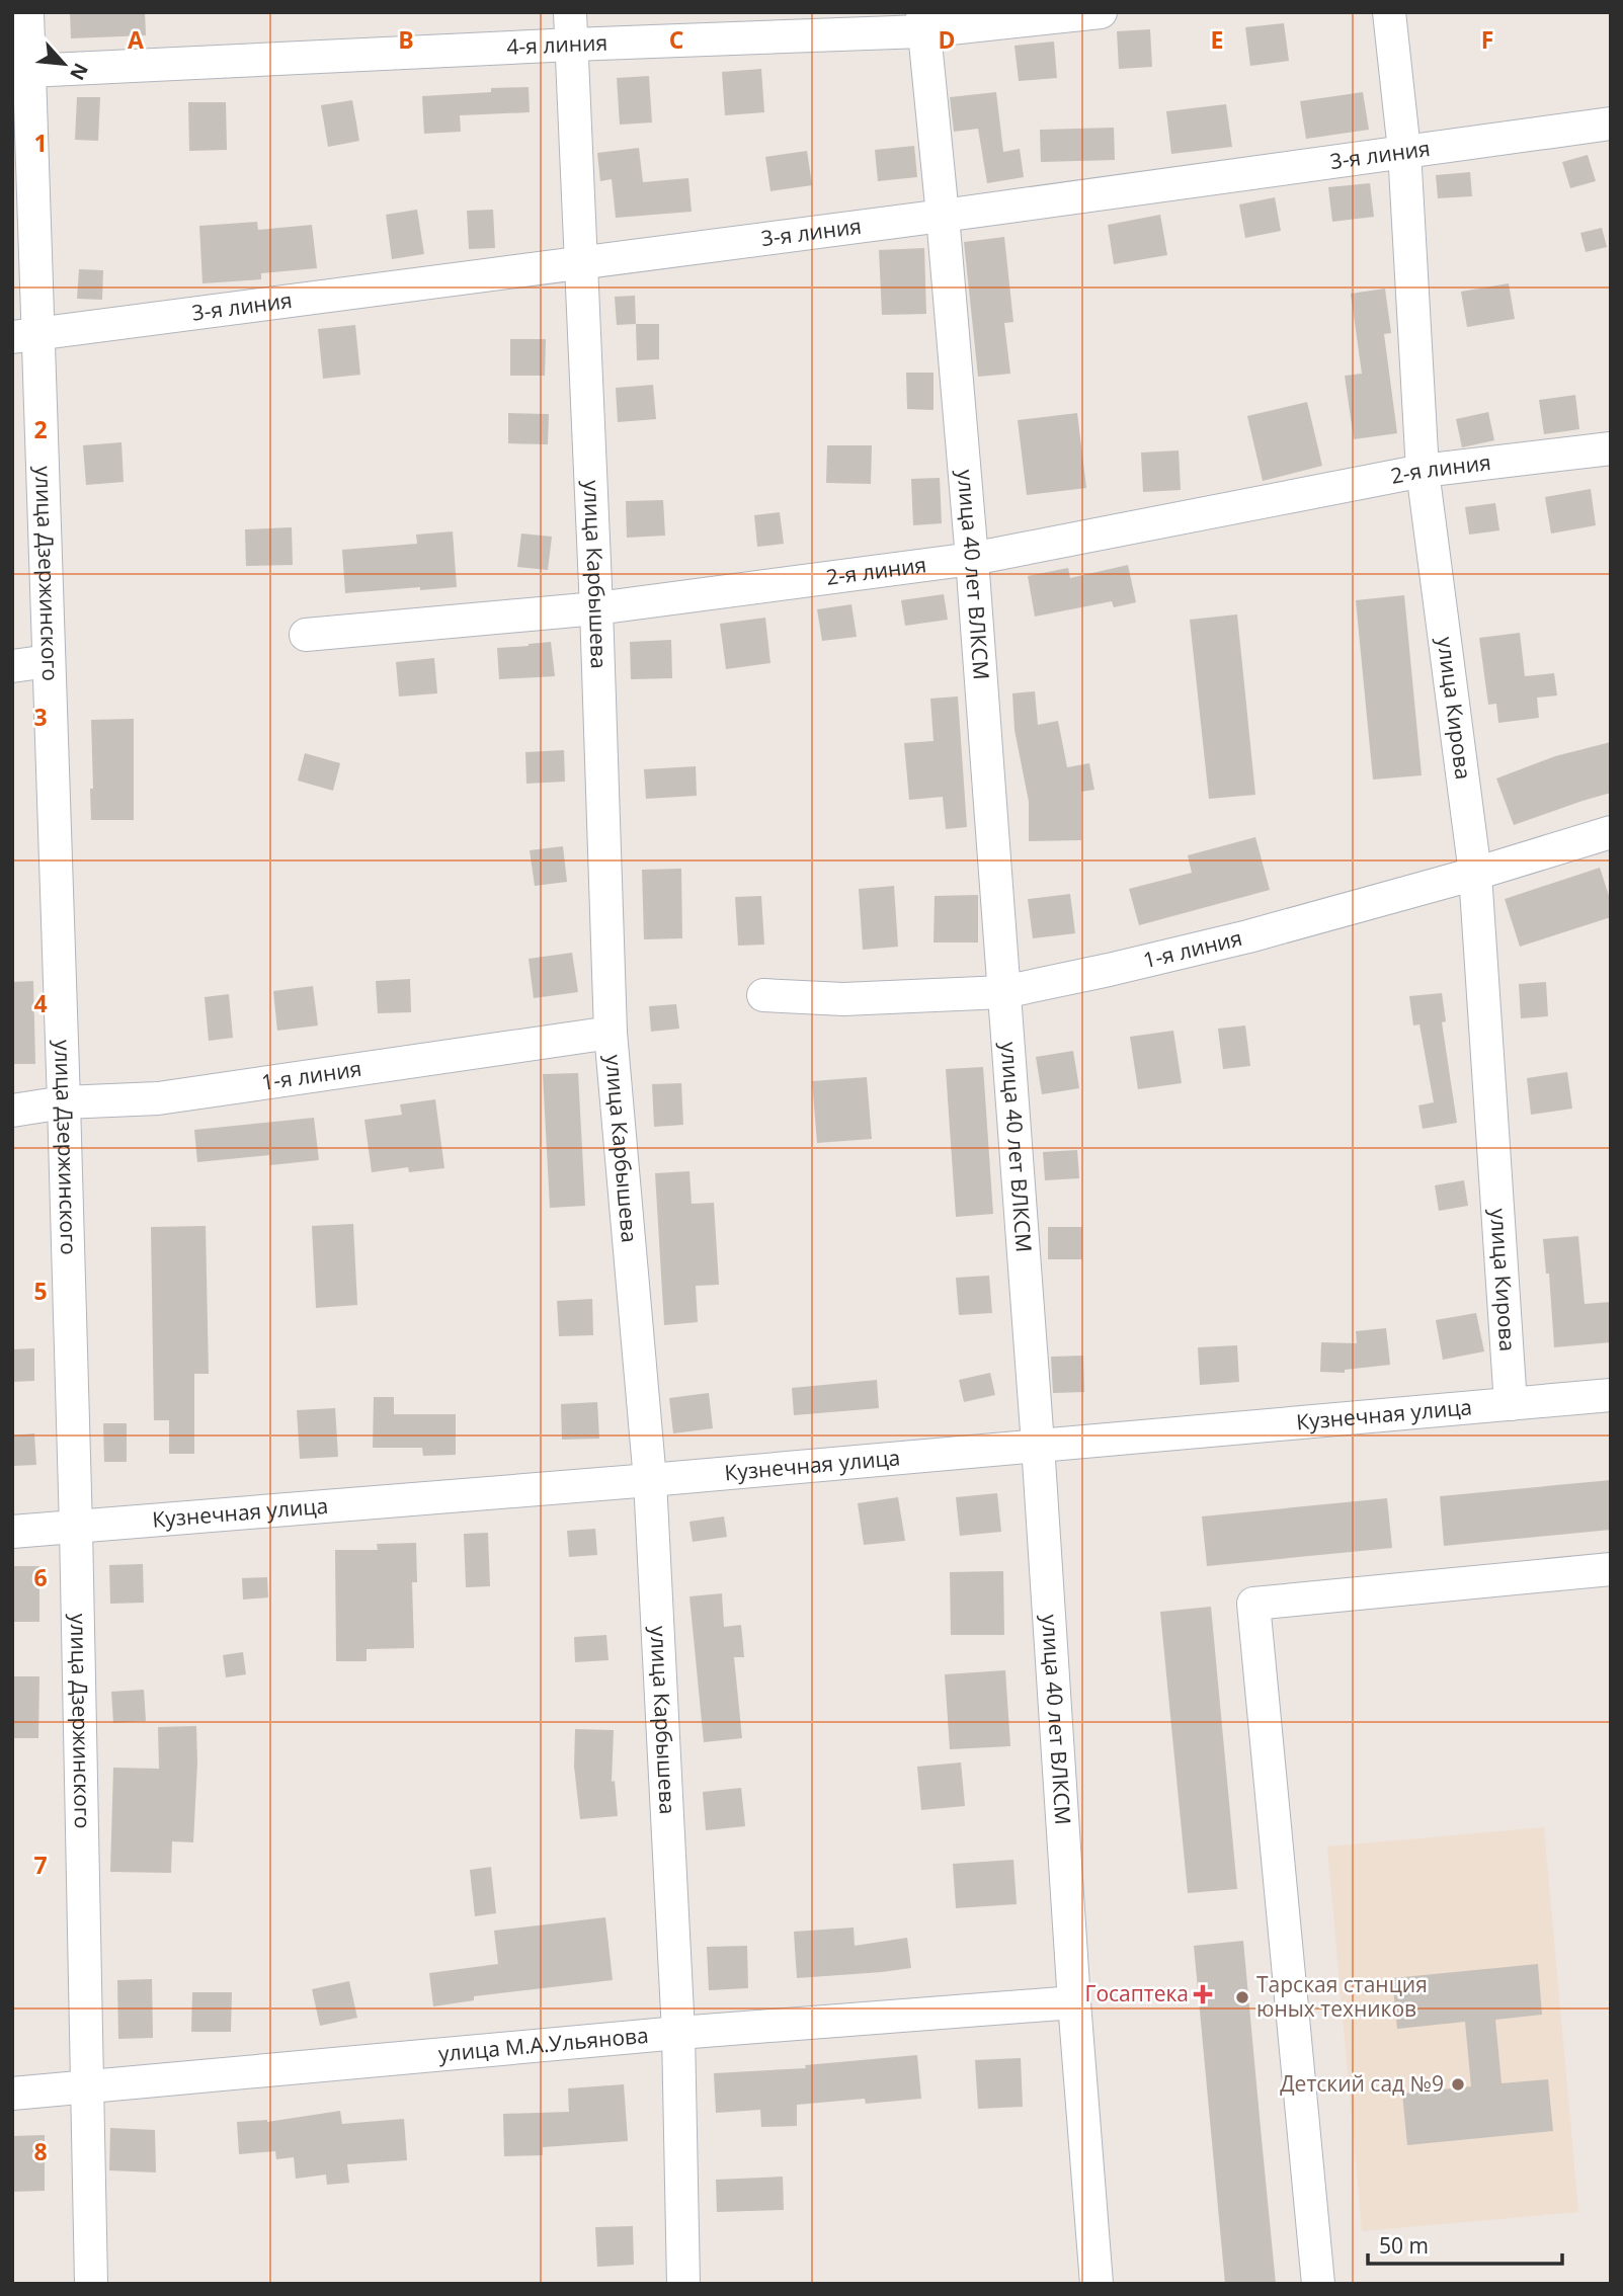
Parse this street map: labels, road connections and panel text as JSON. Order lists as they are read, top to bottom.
{
  "streets": {
    "street": [
      "4-я линия",
      "3-я линия",
      "2-я линия",
      "улица Дзержинского",
      "улица Карбышева",
      "улица 40 лет ВЛКСМ",
      "улица Кирова",
      "1-я линия",
      "Кузнечная улица",
      "улица М.А.Ульянова"
    ]
  },
  "crossings": [
    ["4-я линия", "улица Дзержинского"],
    ["4-я линия", "улица Карбышева"],
    ["4-я линия", "улица 40 лет ВЛКСМ"],
    ["3-я линия", "улица Дзержинского"],
    ["3-я линия", "улица Карбышева"],
    ["3-я линия", "улица 40 лет ВЛКСМ"],
    ["3-я линия", "улица Кирова"],
    ["2-я линия", "улица Карбышева"],
    ["2-я линия", "улица 40 лет ВЛКСМ"],
    ["2-я линия", "улица Кирова"],
    ["улица Дзержинского", "1-я линия"],
    ["улица Дзержинского", "Кузнечная улица"],
    ["улица Дзержинского", "улица М.А.Ульянова"],
    ["улица Карбышева", "1-я линия"],
    ["улица Карбышева", "Кузнечная улица"],
    ["улица Карбышева", "улица М.А.Ульянова"],
    ["улица 40 лет ВЛКСМ", "1-я линия"],
    ["улица 40 лет ВЛКСМ", "Кузнечная улица"],
    ["улица 40 лет ВЛКСМ", "улица М.А.Ульянова"],
    ["улица Кирова", "1-я линия"],
    ["улица Кирова", "Кузнечная улица"]
  ],
  "places": {
    "health": ["Госаптека"],
    "other": ["Тарская станция юных техников", "Детский сад №9"]
  },
  "scale_bar": "50 m",
  "north": "bottom right",
  "grid": {
    "columns": [
      "A",
      "B",
      "C",
      "D",
      "E",
      "F"
    ],
    "rows": [
      "1",
      "2",
      "3",
      "4",
      "5",
      "6",
      "7",
      "8"
    ]
  }
}
